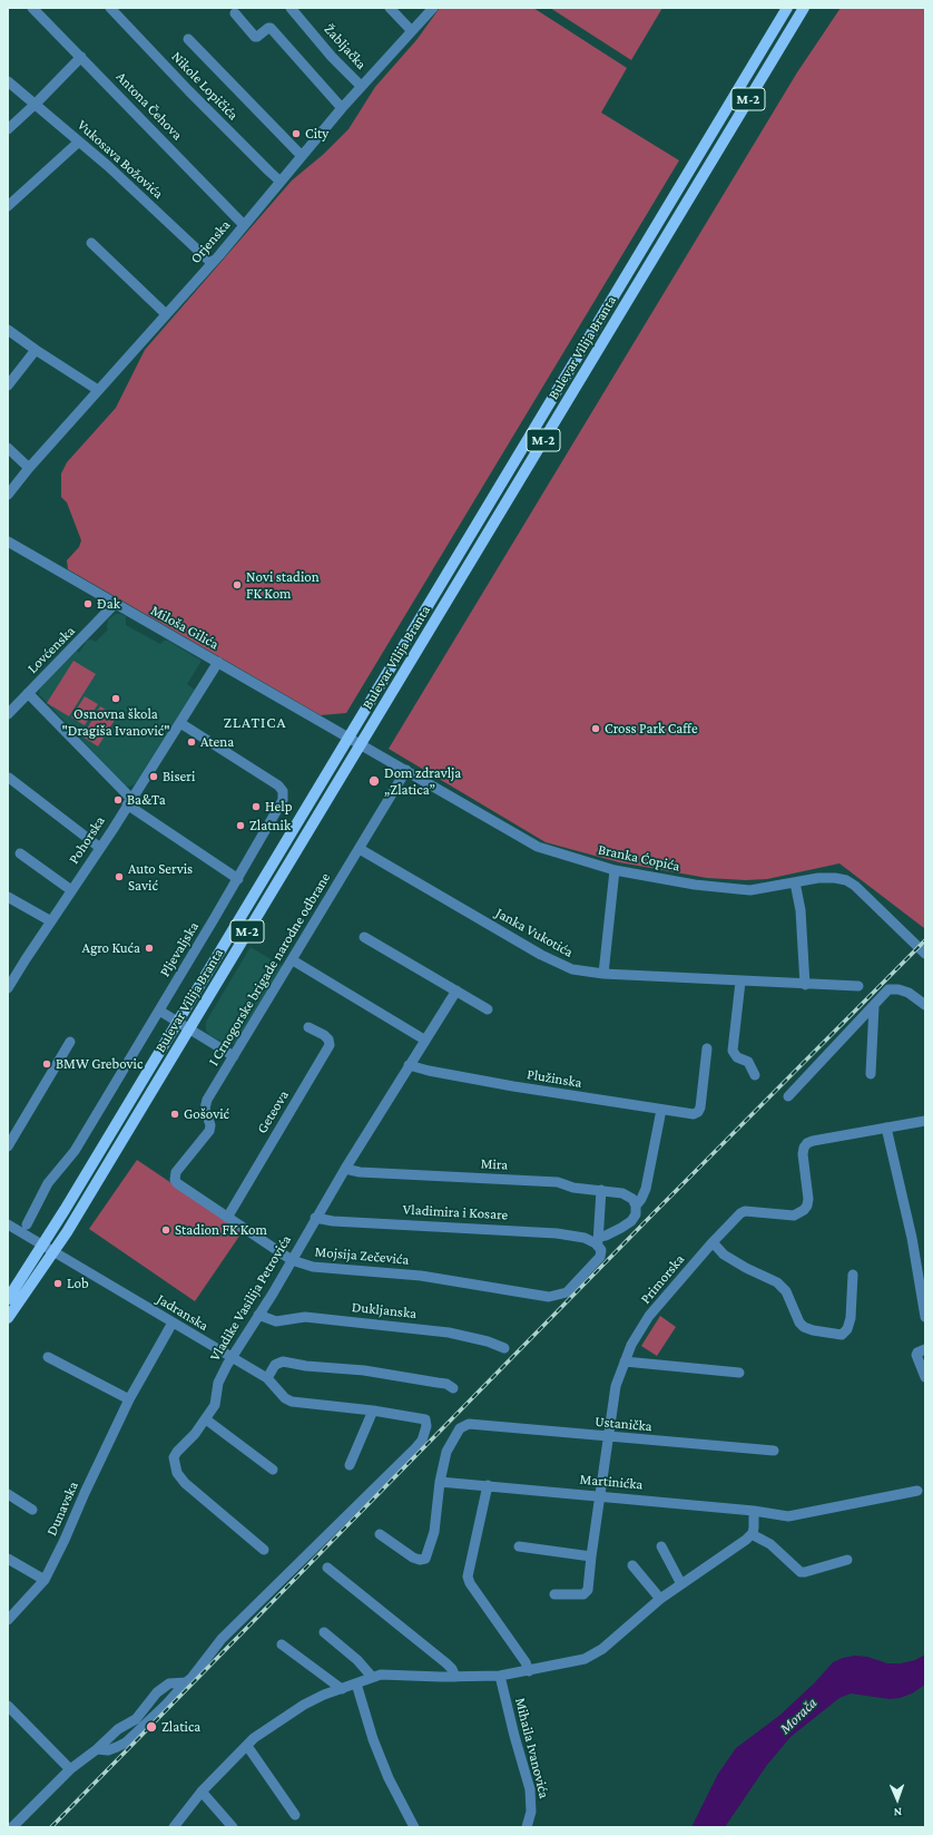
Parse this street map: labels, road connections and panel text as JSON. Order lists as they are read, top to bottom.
{
  "streets": {
    "main road": ["M-2", "Bulevar Vilija Branta"],
    "street": [
      "Žabljačka",
      "Nikole Lopičića",
      "Antona Čehova",
      "Vukosava Božovića",
      "Orjenska",
      "Miloša Gilića",
      "Lovćenska",
      "Pohorska",
      "Branka Ćopića",
      "Janka Vukotića",
      "Pljevaljska",
      "I Crnogorske brigade narodne odbrane",
      "Plužinska",
      "Geteova",
      "Mira",
      "Vladimira i Kosare",
      "Mojsija Zečevića",
      "Primorska",
      "Vladike Vasilija Petrovića",
      "Dukljanska",
      "Jadranska",
      "Ustanička",
      "Martinićka",
      "Dunavska",
      "Mihaila Ivanovića"
    ]
  },
  "crossings": [
    ["Žabljačka", "Orjenska"],
    ["Nikole Lopičića", "Orjenska"],
    ["Antona Čehova", "Orjenska"],
    ["Vukosava Božovića", "Orjenska"],
    ["Bulevar Vilija Branta", "Miloša Gilića"],
    ["Bulevar Vilija Branta", "Branka Ćopića"],
    ["Bulevar Vilija Branta", "Jadranska"],
    ["Miloša Gilića", "Lovćenska"],
    ["Miloša Gilića", "Pohorska"],
    ["Miloša Gilića", "Branka Ćopića"],
    ["Pohorska", "Pljevaljska"],
    ["Branka Ćopića", "I Crnogorske brigade narodne odbrane"],
    ["Janka Vukotića", "I Crnogorske brigade narodne odbrane"],
    ["I Crnogorske brigade narodne odbrane", "Mojsija Zečevića"],
    ["Plužinska", "Vladike Vasilija Petrovića"],
    ["Geteova", "Mojsija Zečevića"],
    ["Mira", "Vladike Vasilija Petrovića"],
    ["Vladimira i Kosare", "Mojsija Zečevića"],
    ["Vladimira i Kosare", "Vladike Vasilija Petrovića"],
    ["Mojsija Zečevića", "Vladike Vasilija Petrovića"],
    ["Primorska", "Ustanička"],
    ["Primorska", "Martinićka"],
    ["Vladike Vasilija Petrovića", "Dukljanska"],
    ["Vladike Vasilija Petrovića", "Jadranska"],
    ["Jadranska", "Dunavska"],
    ["Ustanička", "Martinićka"]
  ],
  "districts": ["ZLATICA"],
  "water": ["Morača"],
  "places": [
    "City",
    "Novi stadion FK Kom",
    "Đak",
    "Osnovna škola \"Dragiša Ivanović\"",
    "Cross Park Caffe",
    "Atena",
    "Biseri",
    "Dom zdravlja „Zlatica”",
    "Ba&Ta",
    "Help",
    "Zlatnik",
    "Auto Servis Savić",
    "Agro Kuća",
    "BMW Grebovic",
    "Gošović",
    "Stadion FK Kom",
    "Lob",
    "Zlatica"
  ],
  "north": "bottom"
}
